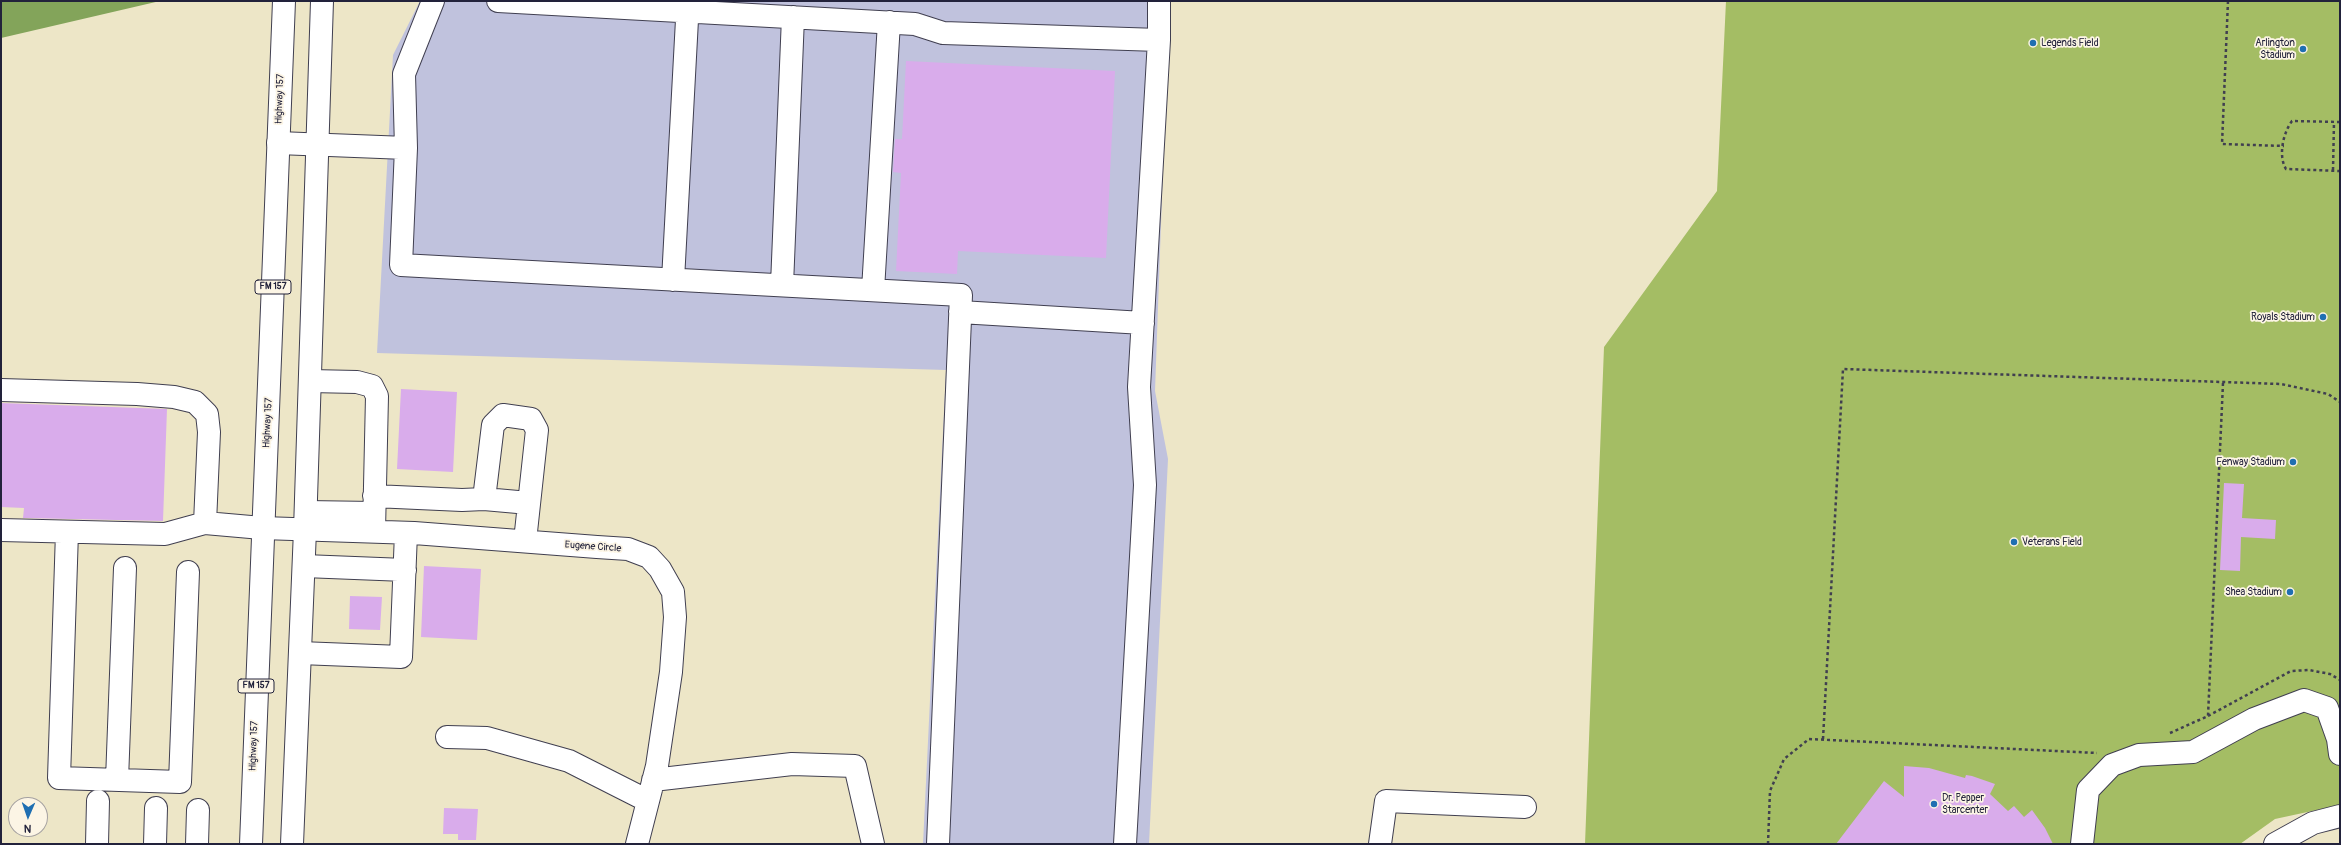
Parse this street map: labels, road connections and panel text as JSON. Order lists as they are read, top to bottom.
{
  "streets": {
    "main road": ["Highway 157", "FM 157", "Eugene Circle"]
  },
  "crossings": [
    ["Highway 157", "Eugene Circle"]
  ],
  "places": [
    "Legends Field",
    "Arlington Stadium",
    "Royals Stadium",
    "Fenway Stadium",
    "Veterans Field",
    "Shea Stadium",
    "Dr. Pepper Starcenter"
  ],
  "north": "bottom"
}
